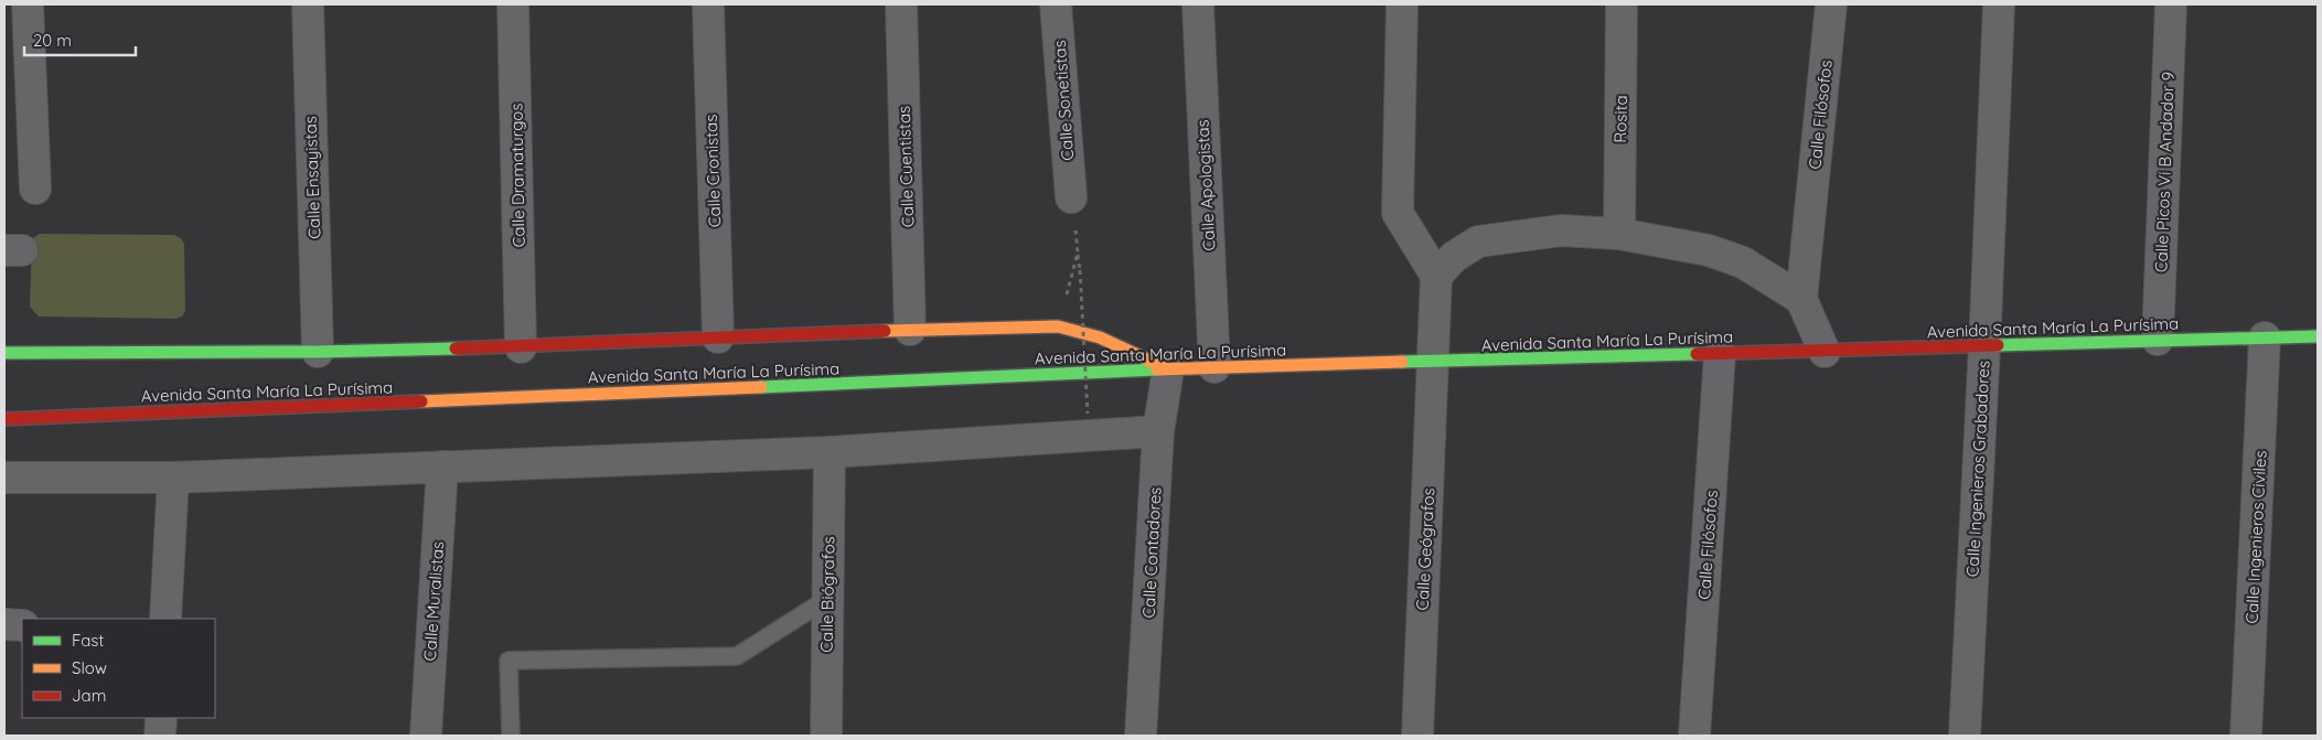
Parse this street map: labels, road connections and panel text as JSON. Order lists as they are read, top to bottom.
{
  "streets": {
    "main road": ["Avenida Santa María La Purísima"],
    "street": [
      "Calle Sonetistas",
      "Calle Filósofos",
      "Rosita",
      "Calle Cuentistas",
      "Calle Cronistas",
      "Calle Picos Vi B Andador 9",
      "Calle Dramaturgos",
      "Calle Ensayistas",
      "Calle Apologistas",
      "Calle Ingenieros Grabadores",
      "Calle Ingenieros Civiles",
      "Calle Geógrafos",
      "Calle Contadores",
      "Calle Biógrafos",
      "Calle Muralistas"
    ]
  },
  "crossings": [
    ["Calle Filósofos", "Avenida Santa María La Purísima"],
    ["Calle Picos Vi B Andador 9", "Avenida Santa María La Purísima"],
    ["Calle Apologistas", "Avenida Santa María La Purísima"],
    ["Avenida Santa María La Purísima", "Calle Ingenieros Grabadores"],
    ["Avenida Santa María La Purísima", "Calle Ingenieros Civiles"],
    ["Avenida Santa María La Purísima", "Calle Geógrafos"],
    ["Avenida Santa María La Purísima", "Calle Contadores"]
  ],
  "legend": ["Fast", "Slow", "Jam"],
  "scale_bar": "20 m"
}
